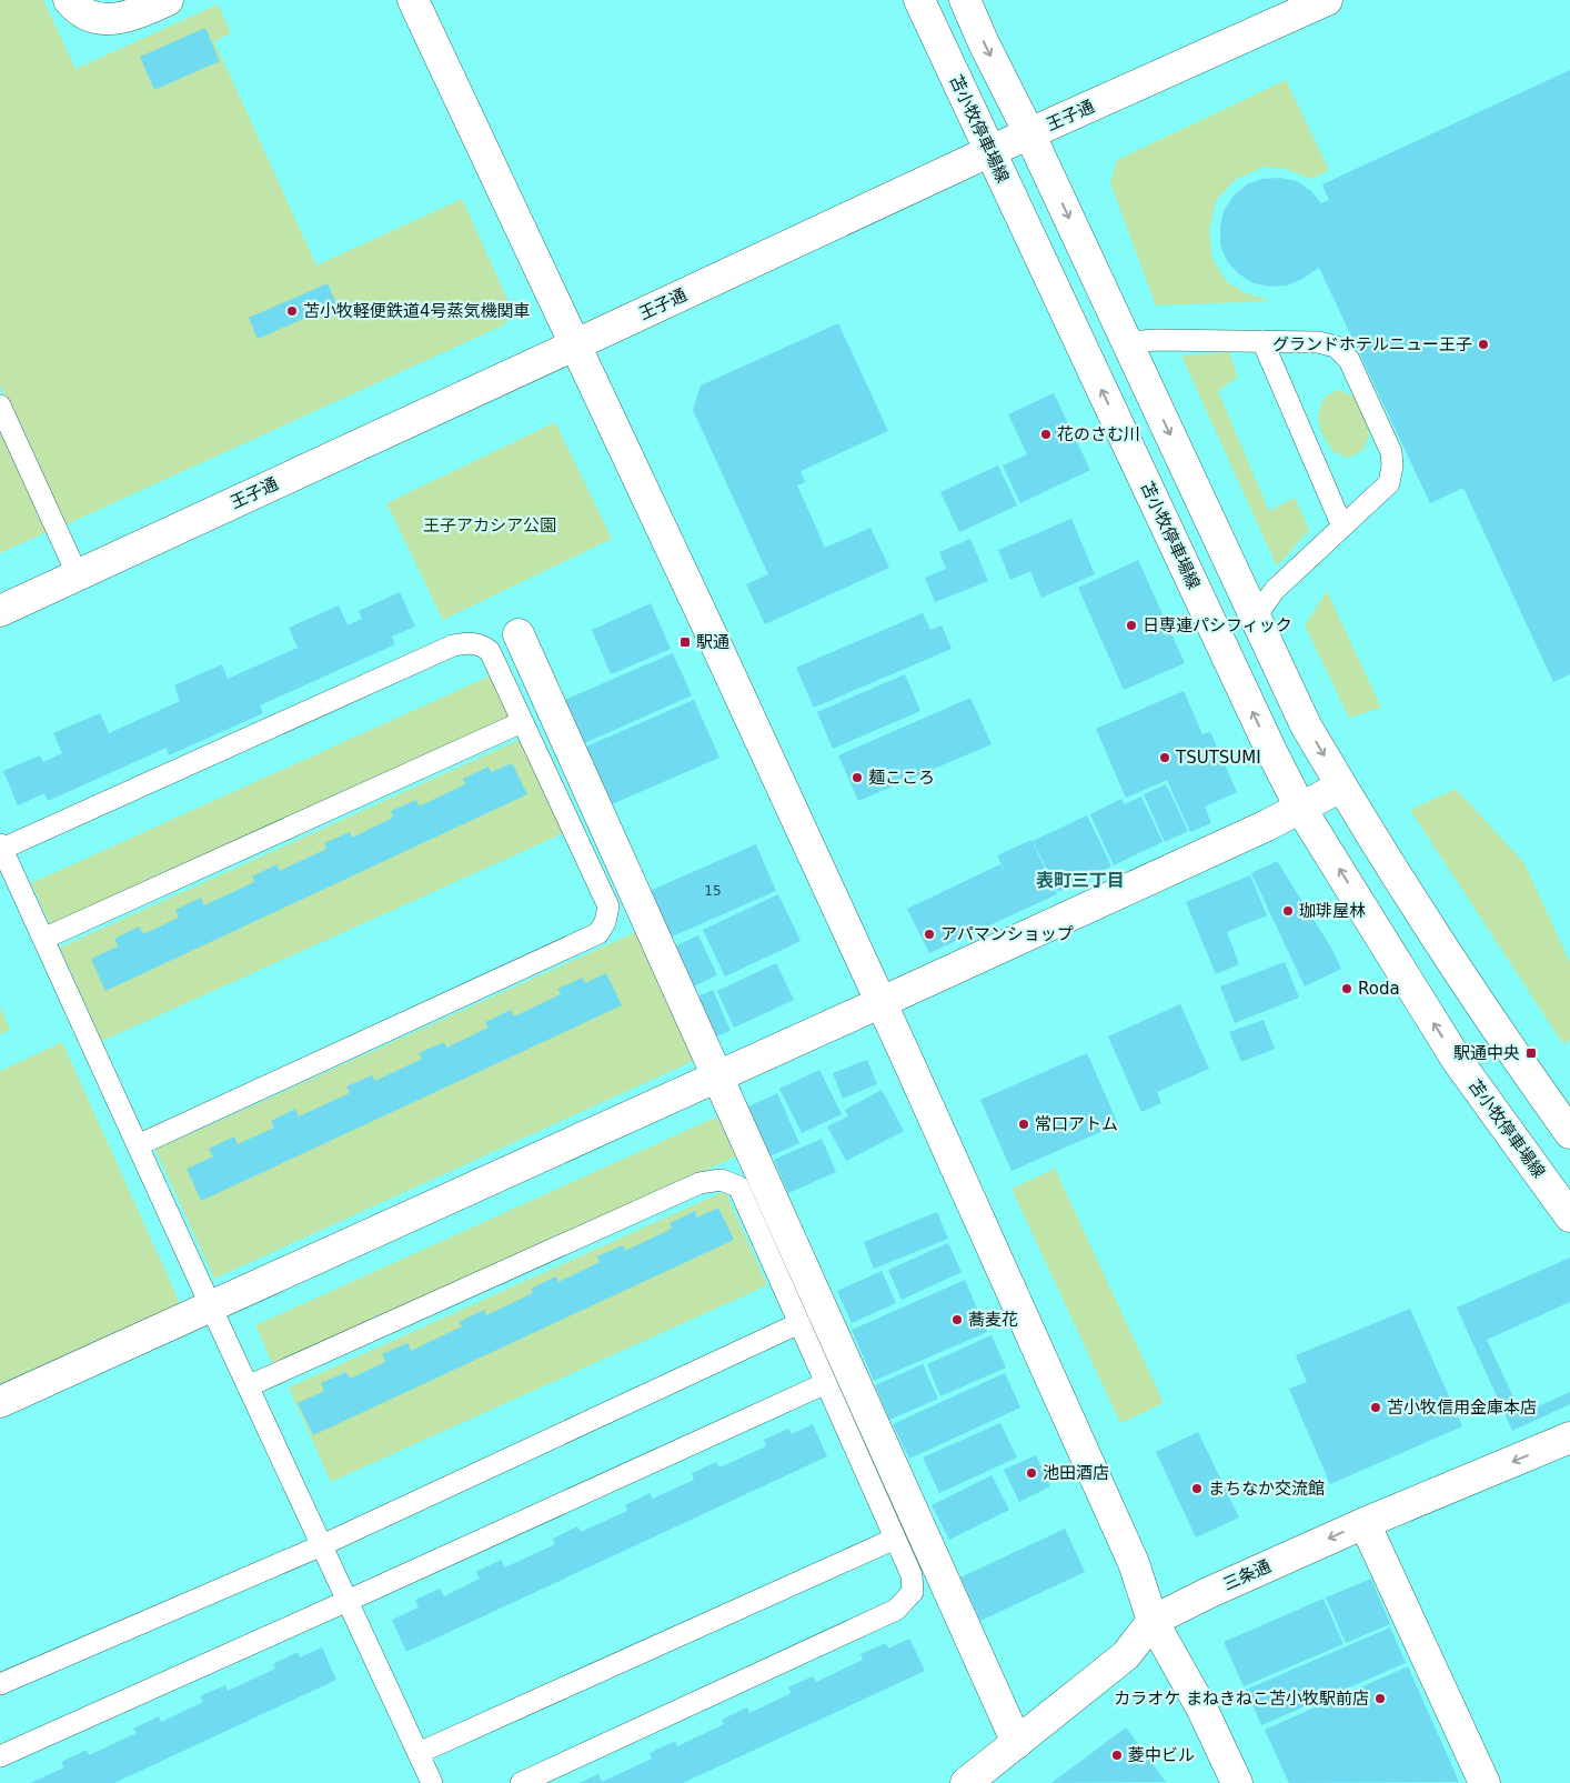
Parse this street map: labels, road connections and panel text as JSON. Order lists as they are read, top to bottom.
{
  "streets": {
    "street": ["王子通", "苫小牧停車場線", "三条通"]
  },
  "crossings": [
    ["王子通", "苫小牧停車場線"]
  ],
  "one_way": ["三条通"],
  "districts": ["表町三丁目"],
  "parks": ["王子アカシア公園"],
  "places": {
    "other": [
      "苫小牧軽便鉄道4号蒸気機関車",
      "グランドホテルニュー王子",
      "花のさむ川",
      "日専連パシフィック",
      "TSUTSUMI",
      "麺こころ",
      "珈琲屋林",
      "アパマンショップ",
      "Roda",
      "常口アトム",
      "蕎麦花",
      "苫小牧信用金庫本店",
      "池田酒店",
      "まちなか交流館",
      "カラオケ まねきねこ苫小牧駅前店",
      "菱中ビル"
    ],
    "transit": ["駅通", "駅通中央"]
  },
  "house_numbers": ["15"]
}
